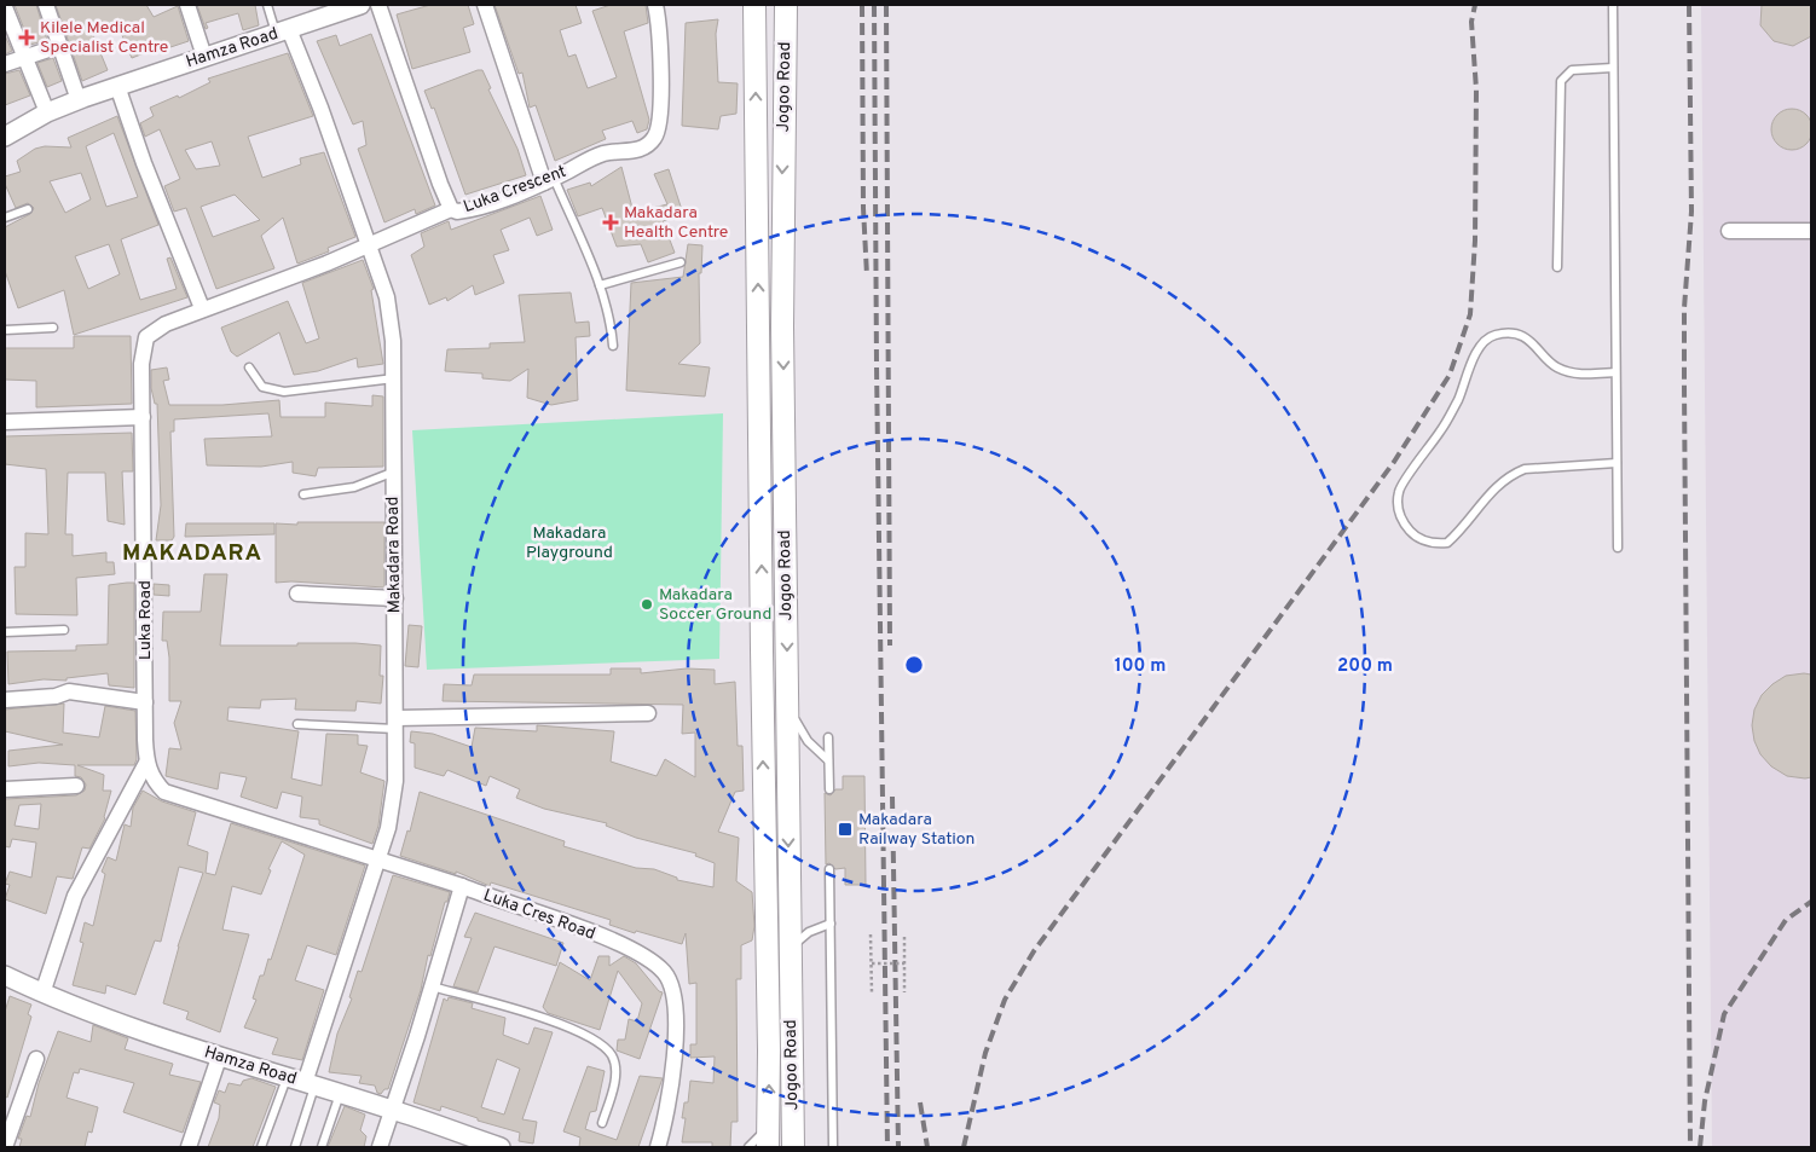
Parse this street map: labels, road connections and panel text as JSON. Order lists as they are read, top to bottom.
{
  "streets": {
    "main road": ["Jogoo Road"],
    "street": [
      "Hamza Road",
      "Luka Crescent",
      "Makadara Road",
      "Luka Road",
      "Luka Cres Road"
    ]
  },
  "crossings": [
    ["Hamza Road", "Makadara Road"],
    ["Hamza Road", "Luka Cres Road"],
    ["Luka Crescent", "Luka Road"],
    ["Makadara Road", "Luka Road"]
  ],
  "districts": ["MAKADARA"],
  "parks": ["Makadara Playground"],
  "places": {
    "health": ["Kilele Medical Specialist Centre", "Makadara Health Centre"],
    "other": ["Makadara Soccer Ground"],
    "transit": ["Makadara Railway Station"]
  },
  "rings": ["100 m", "200 m"]
}
